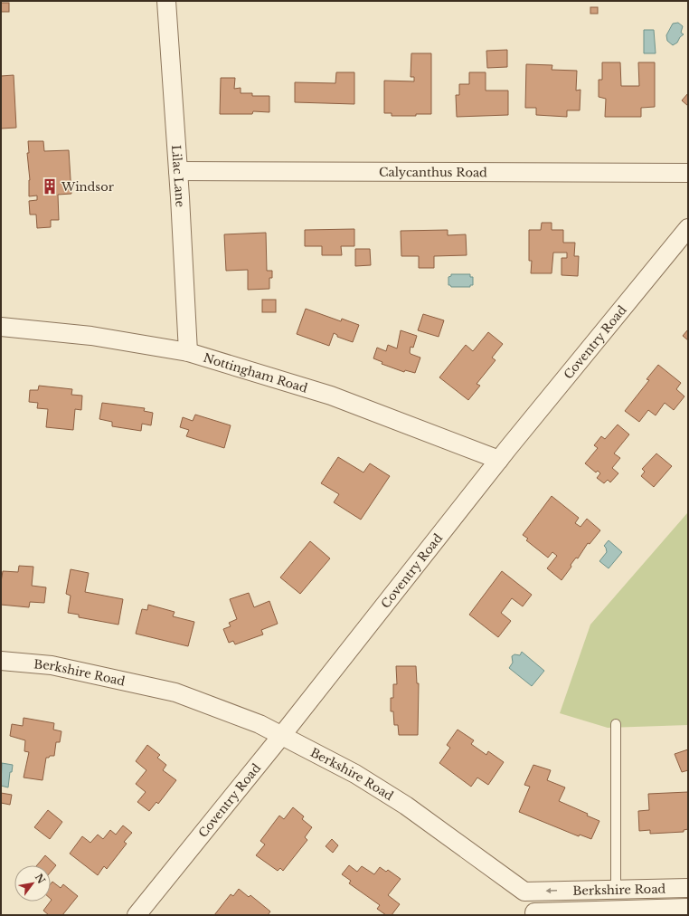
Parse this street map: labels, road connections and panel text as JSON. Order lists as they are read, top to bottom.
{
  "streets": {
    "street": [
      "Calycanthus Road",
      "Lilac Lane",
      "Coventry Road",
      "Nottingham Road",
      "Berkshire Road"
    ]
  },
  "crossings": [
    ["Calycanthus Road", "Lilac Lane"],
    ["Lilac Lane", "Nottingham Road"],
    ["Coventry Road", "Nottingham Road"],
    ["Coventry Road", "Berkshire Road"]
  ],
  "places": {
    "building": ["Windsor"]
  },
  "north": "top right"
}
